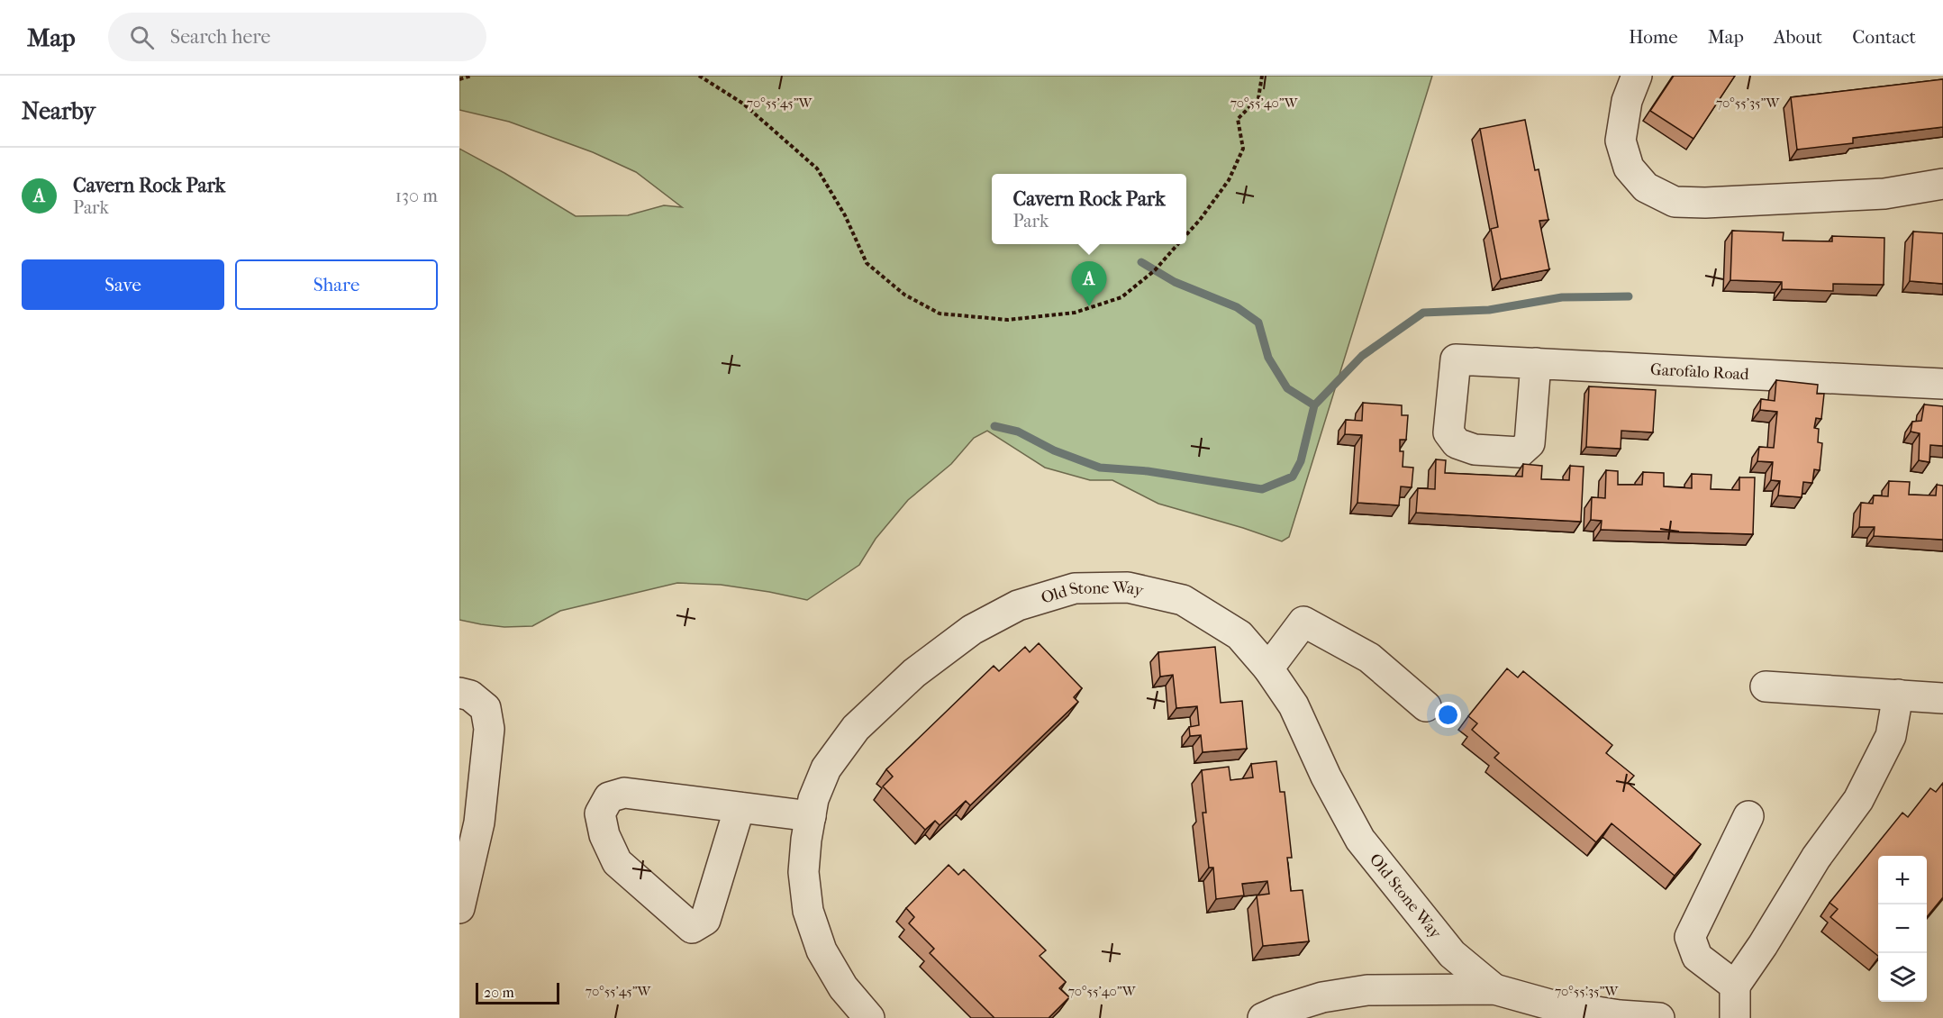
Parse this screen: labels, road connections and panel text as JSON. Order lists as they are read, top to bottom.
{
  "streets": {
    "street": ["Garofalo Road", "Old Stone Way"]
  },
  "scale_bar": "20 m",
  "page": {
    "header": "Map",
    "search": "Search here",
    "nav": [
      "Home",
      "Map",
      "About",
      "Contact"
    ],
    "heading": "Nearby",
    "list": [
      {
        "mark": "A",
        "name": "Cavern Rock Park",
        "note": "Park",
        "value": "130 m"
      }
    ],
    "popup": ["Cavern Rock Park", "Park"],
    "buttons": ["Save", "Share"],
    "pins": "A",
    "map_buttons": ["+", "−"],
    "scale": "20 m"
  },
  "coordinates": ["70°55'45\"W", "70°55'40\"W", "70°55'35\"W"]
}
